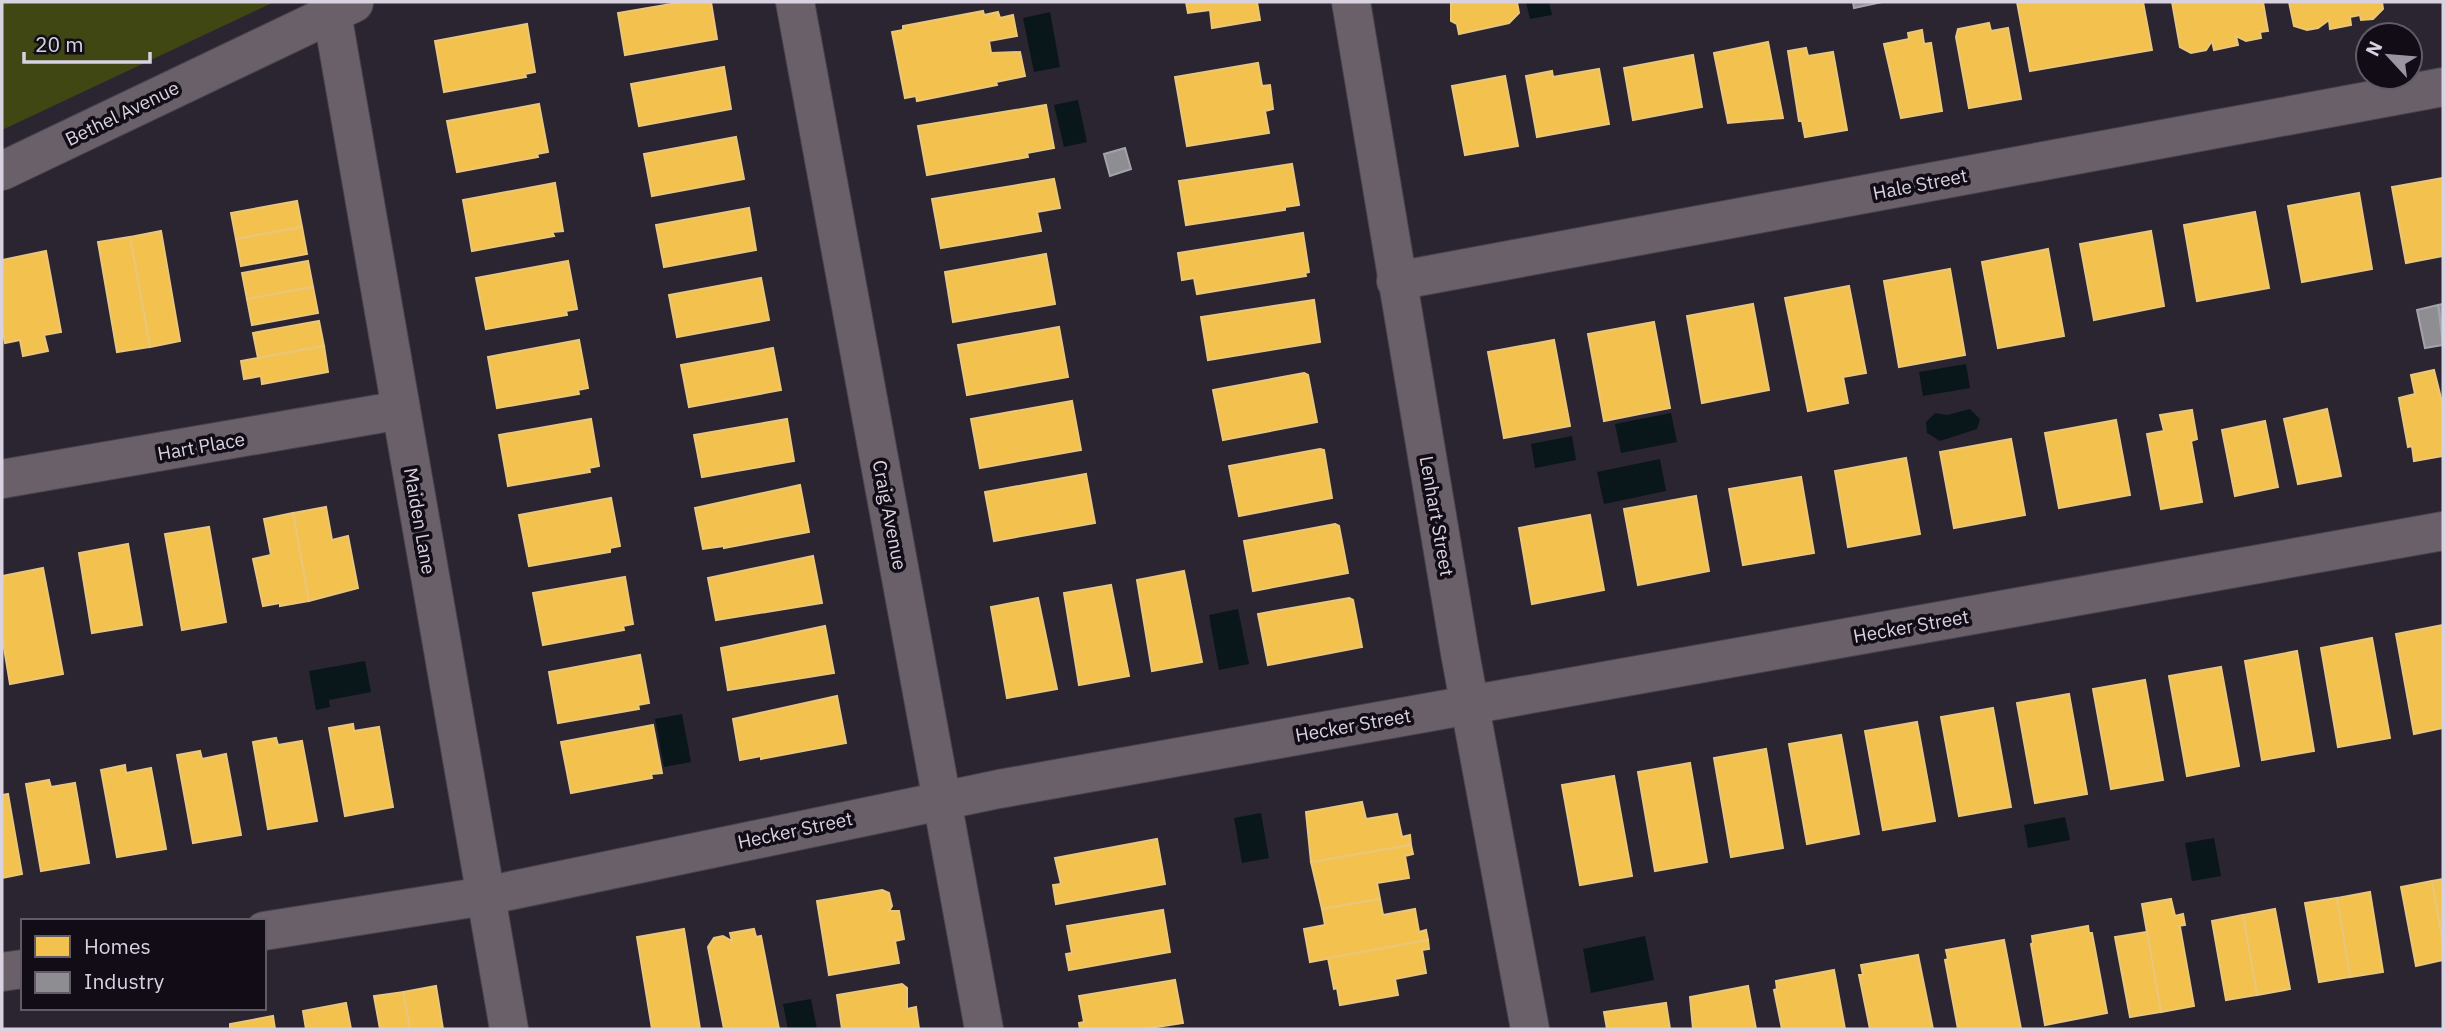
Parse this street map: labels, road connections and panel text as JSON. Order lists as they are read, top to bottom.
{
  "streets": {
    "street": [
      "Bethel Avenue",
      "Hale Street",
      "Hart Place",
      "Craig Avenue",
      "Lenhart Street",
      "Maiden Lane",
      "Hecker Street"
    ]
  },
  "crossings": [
    ["Bethel Avenue", "Maiden Lane"],
    ["Hale Street", "Lenhart Street"],
    ["Hart Place", "Maiden Lane"],
    ["Craig Avenue", "Hecker Street"],
    ["Lenhart Street", "Hecker Street"],
    ["Maiden Lane", "Hecker Street"]
  ],
  "legend": ["Homes", "Industry"],
  "scale_bar": "20 m",
  "north": "top left"
}
